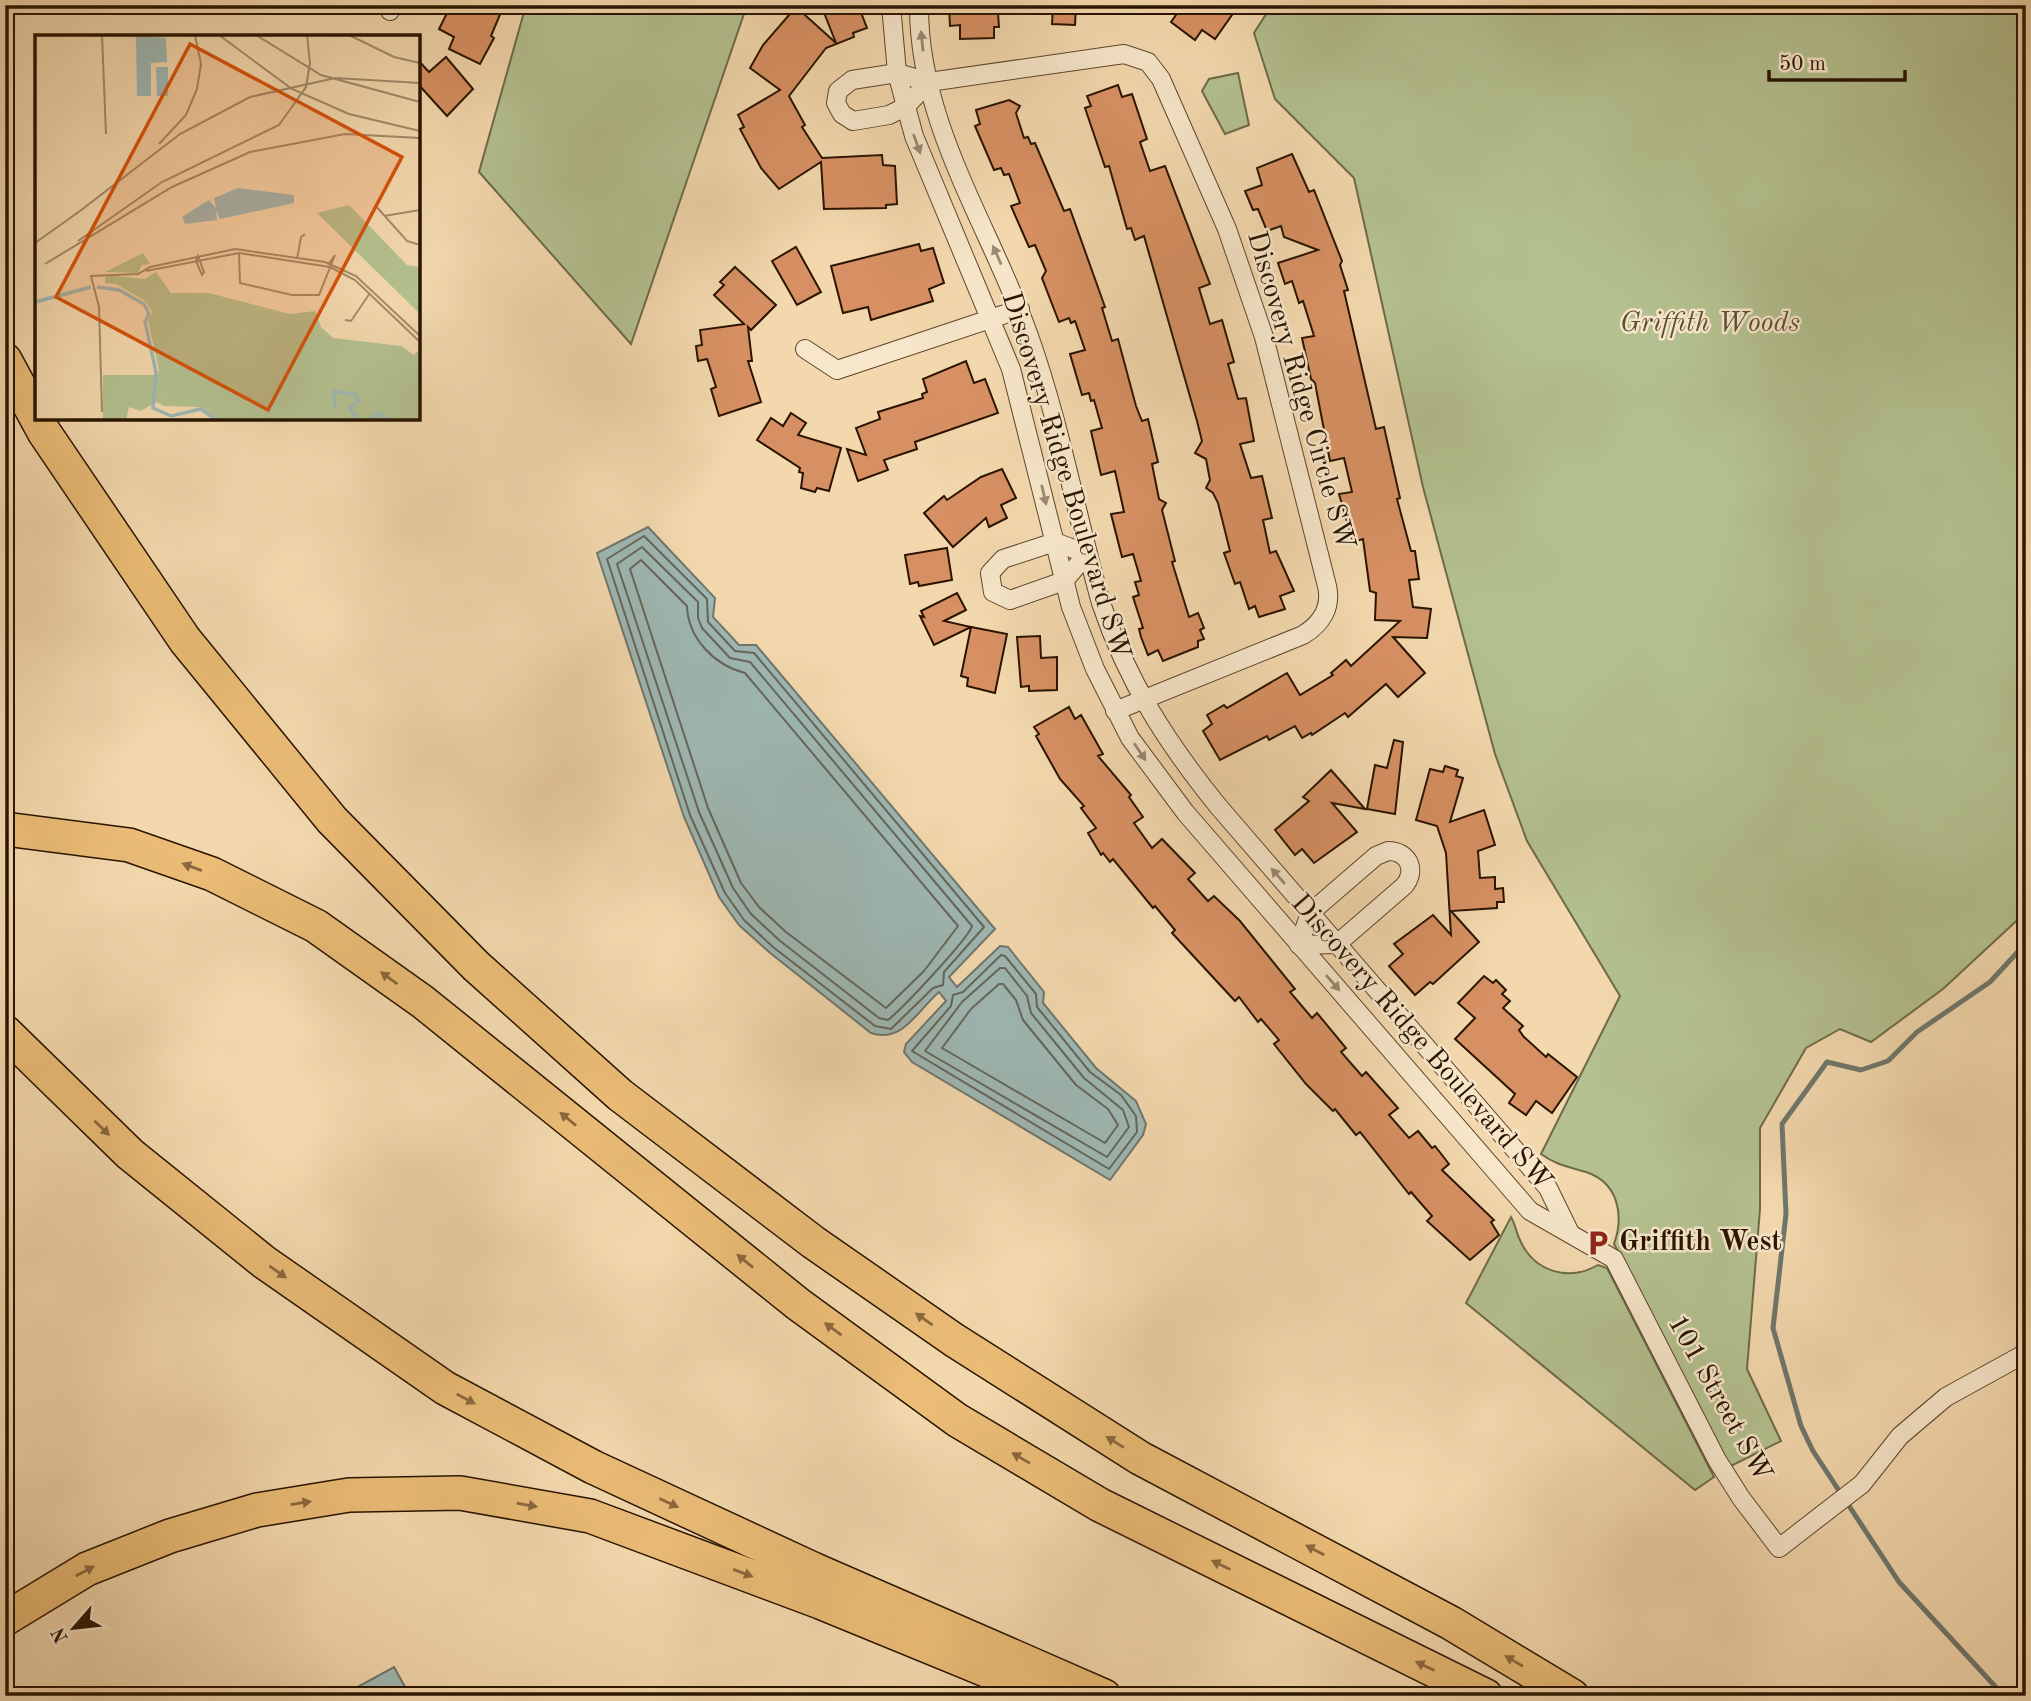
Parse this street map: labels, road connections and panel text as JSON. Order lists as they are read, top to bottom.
{
  "streets": {
    "street": ["Discovery Ridge Circle SW", "Discovery Ridge Boulevard SW", "101 Street SW"]
  },
  "crossings": [
    ["Discovery Ridge Circle SW", "Discovery Ridge Boulevard SW"],
    ["Discovery Ridge Boulevard SW", "101 Street SW"]
  ],
  "parks": ["Griffith Woods"],
  "places": {
    "parking": ["Griffith West"]
  },
  "scale_bar": "50 m",
  "north": "bottom left"
}
